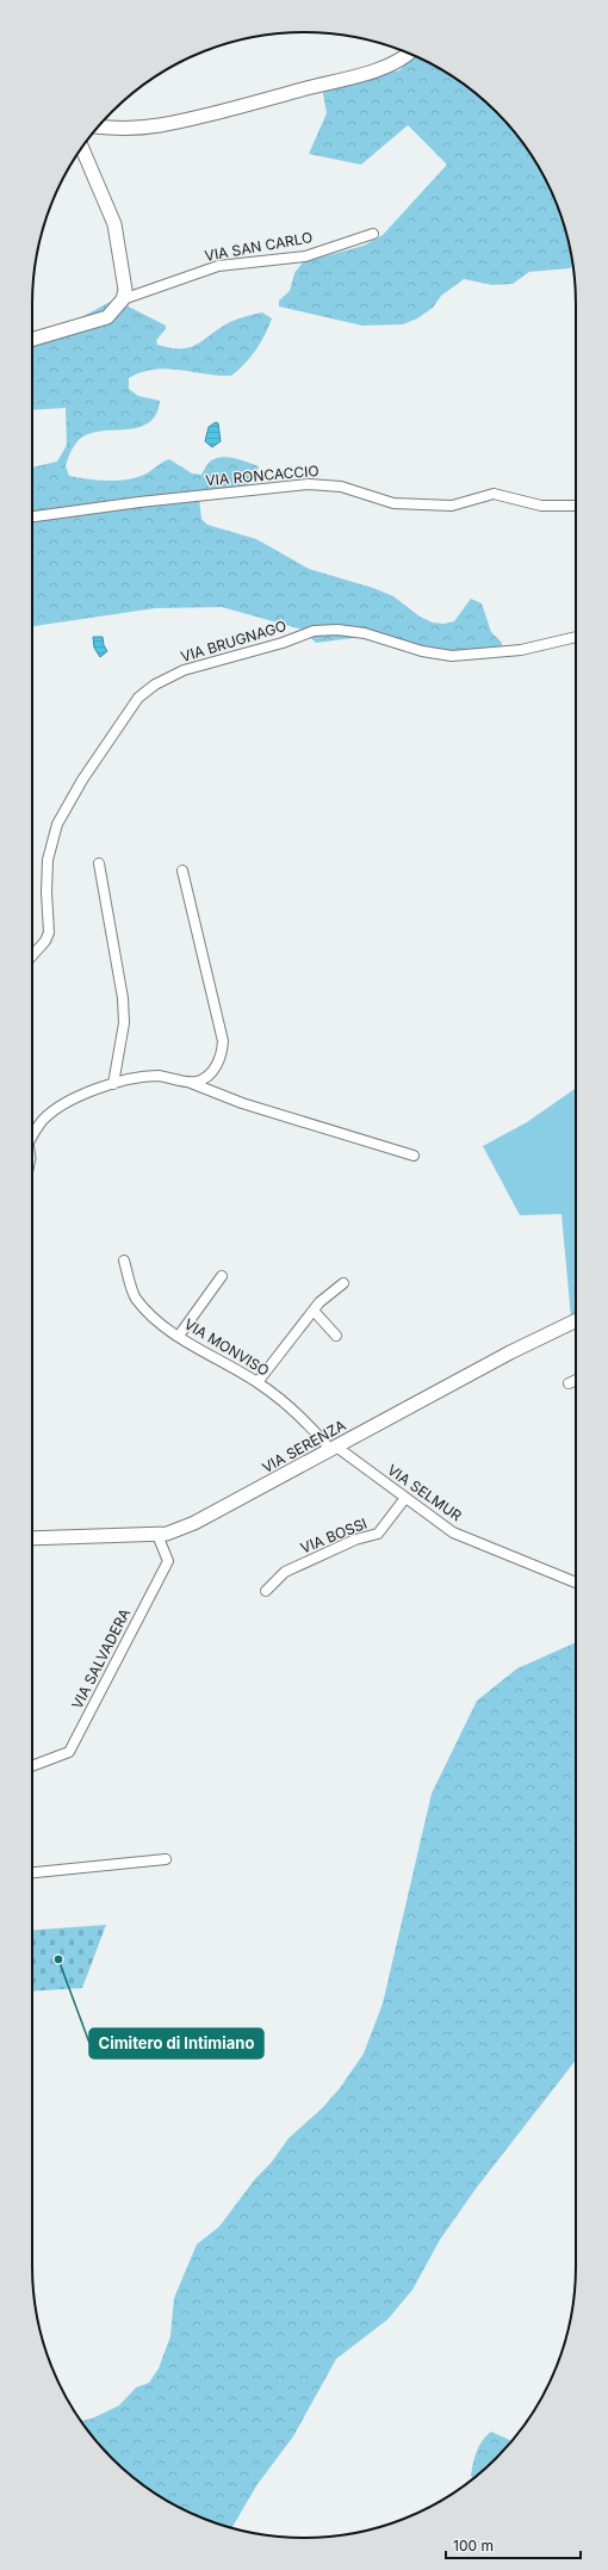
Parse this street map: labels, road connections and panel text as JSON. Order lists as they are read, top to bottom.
{
  "streets": {
    "street": [
      "VIA SAN CARLO",
      "VIA RONCACCIO",
      "VIA BRUGNAGO",
      "VIA MONVISO",
      "VIA SERENZA",
      "VIA SELMUR",
      "VIA BOSSI",
      "VIA SALVADERA"
    ]
  },
  "crossings": [
    ["VIA MONVISO", "VIA SERENZA"],
    ["VIA MONVISO", "VIA SELMUR"],
    ["VIA SERENZA", "VIA SELMUR"],
    ["VIA SERENZA", "VIA SALVADERA"],
    ["VIA SELMUR", "VIA BOSSI"]
  ],
  "places": ["Cimitero di Intimiano"],
  "scale_bar": "100 m"
}
